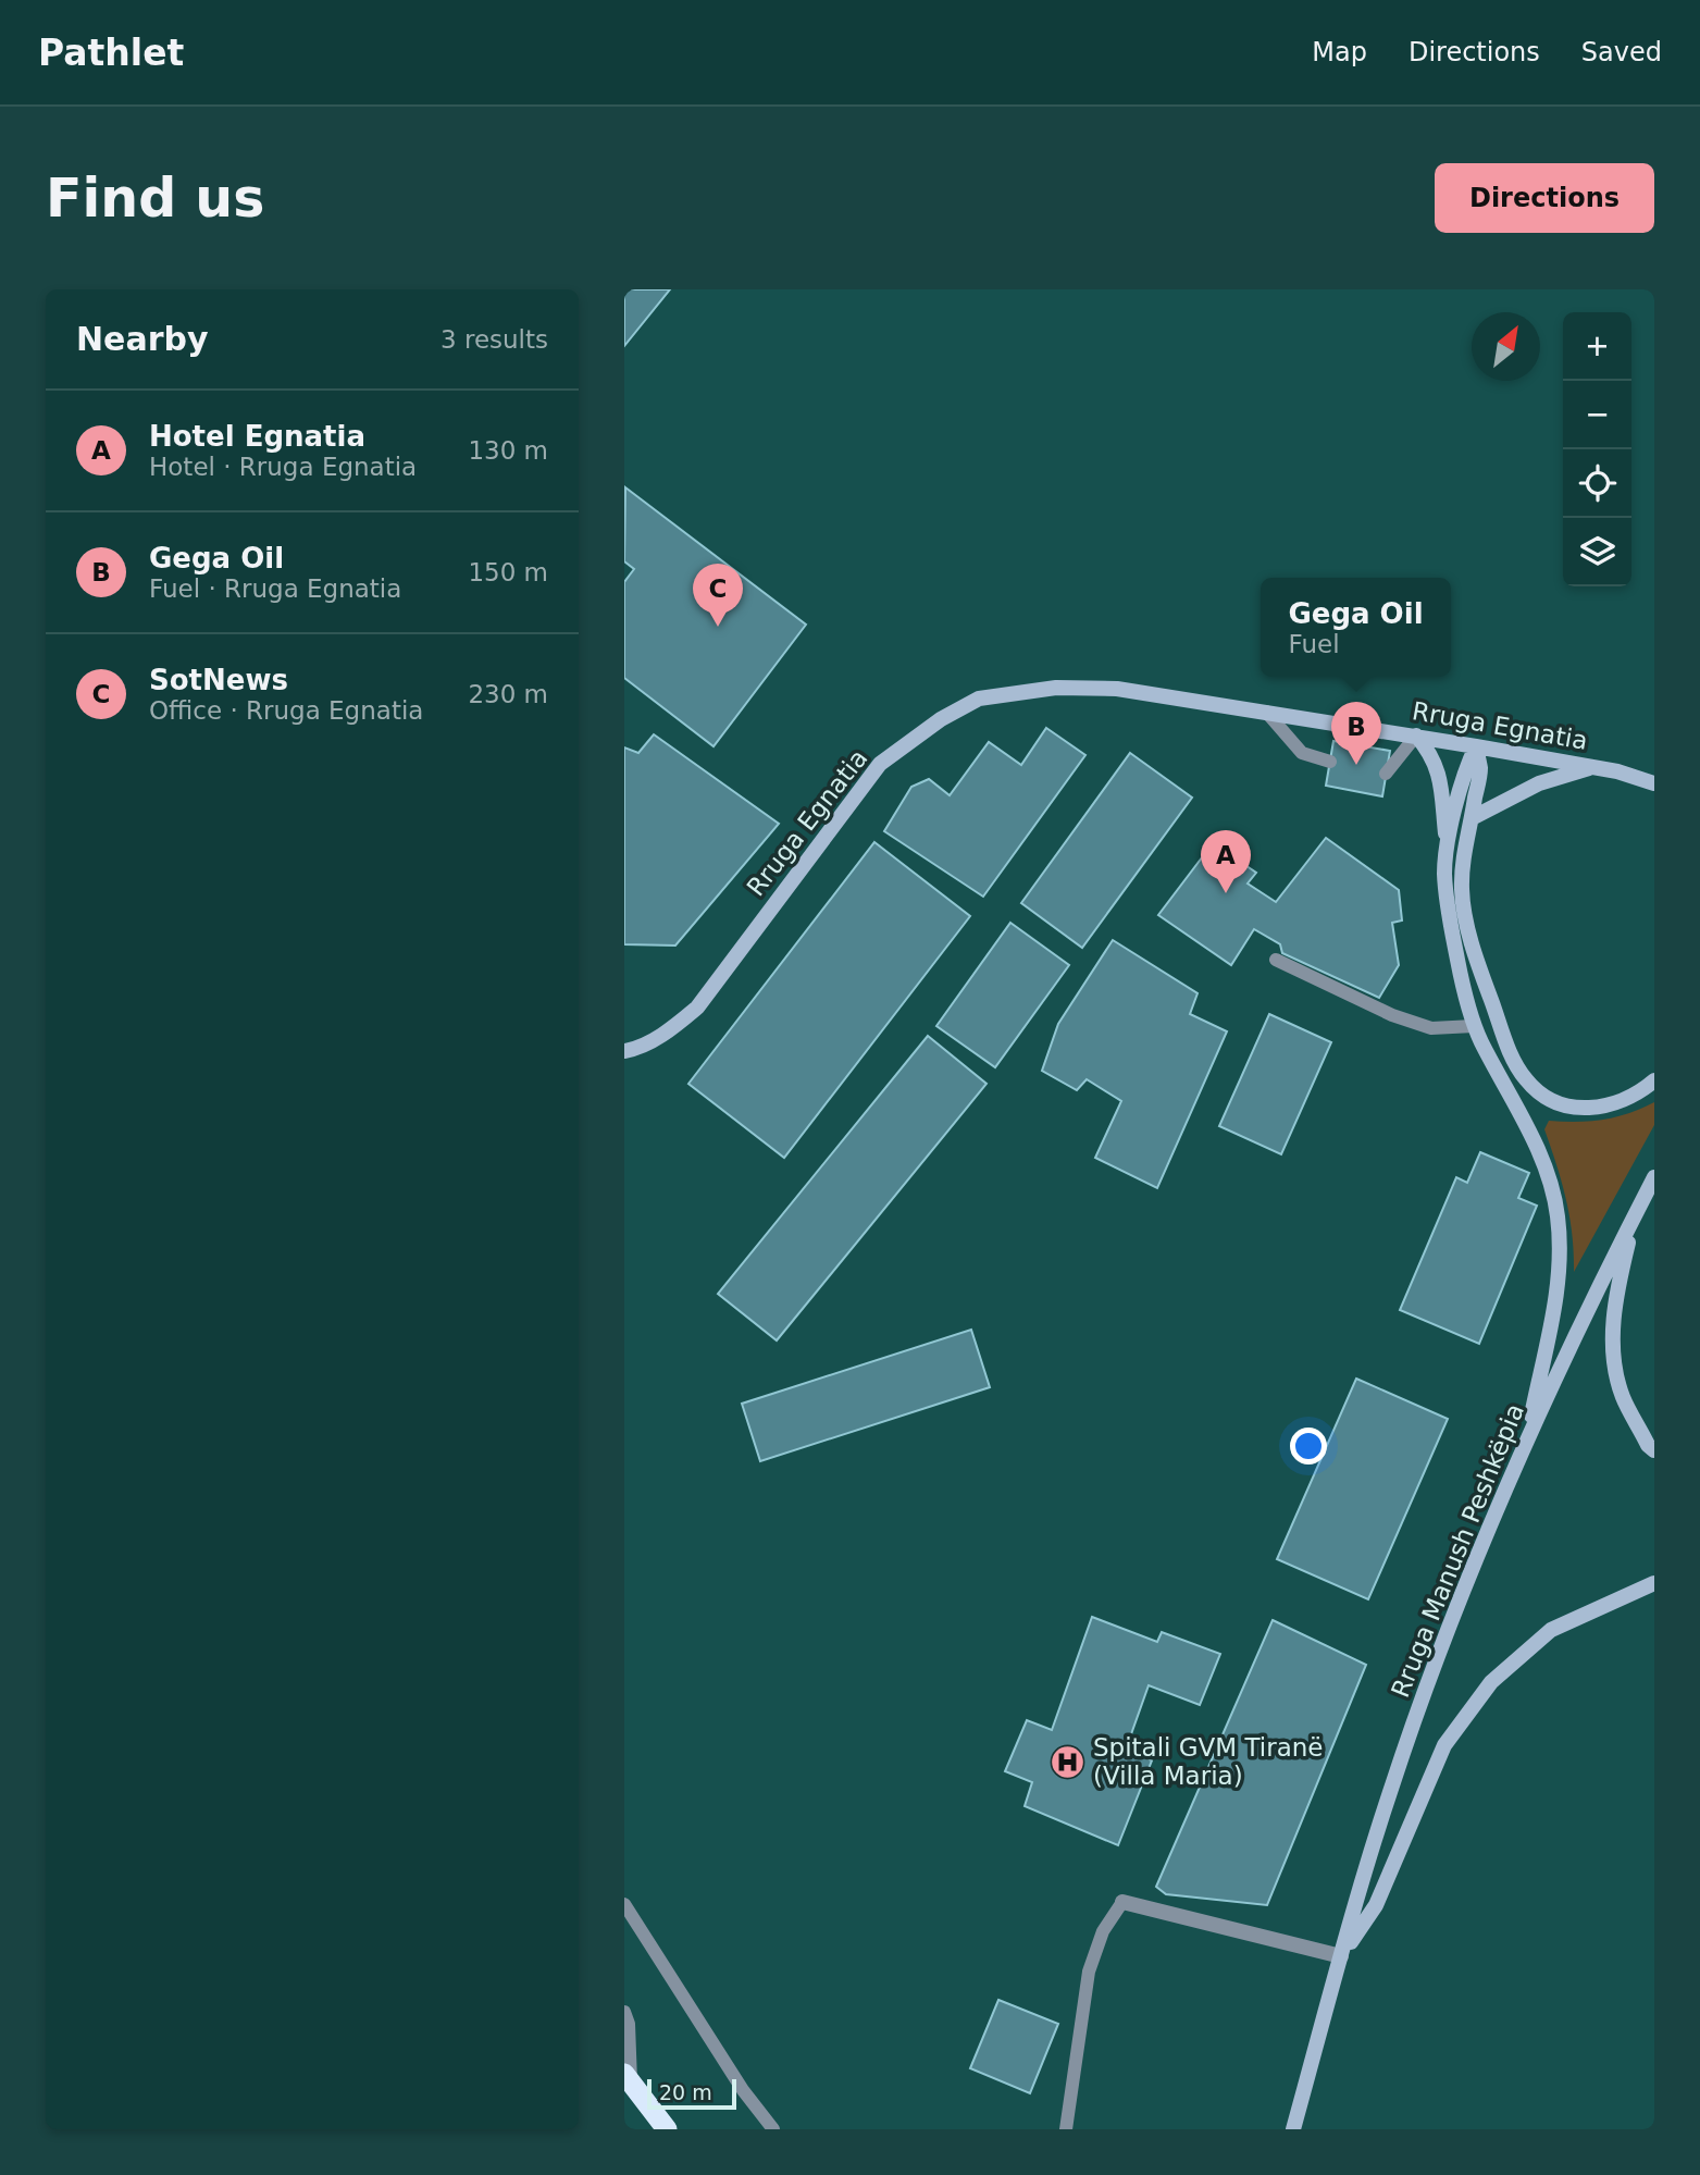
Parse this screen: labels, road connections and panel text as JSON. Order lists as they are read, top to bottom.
{
  "streets": {
    "main road": ["Rruga Egnatia", "Rruga Manush Peshkëpia"]
  },
  "places": {
    "hospital": ["Spitali GVM Tiranë (Villa Maria)"]
  },
  "scale_bar": "20 m",
  "north": "top right",
  "page": {
    "header": "Pathlet",
    "nav": ["Map", "Directions", "Saved"],
    "buttons": "Directions",
    "title": "Find us",
    "heading": ["Nearby", "3 results"],
    "map_buttons": ["+", "−"],
    "list": [
      {
        "mark": "A",
        "name": "Hotel Egnatia",
        "note": "Hotel · Rruga Egnatia",
        "value": "130 m"
      },
      {
        "mark": "B",
        "name": "Gega Oil",
        "note": "Fuel · Rruga Egnatia",
        "value": "150 m"
      },
      {
        "mark": "C",
        "name": "SotNews",
        "note": "Office · Rruga Egnatia",
        "value": "230 m"
      }
    ],
    "pins": ["C", "B", "A"],
    "popup": ["Gega Oil", "Fuel"],
    "scale": "20 m"
  }
}
